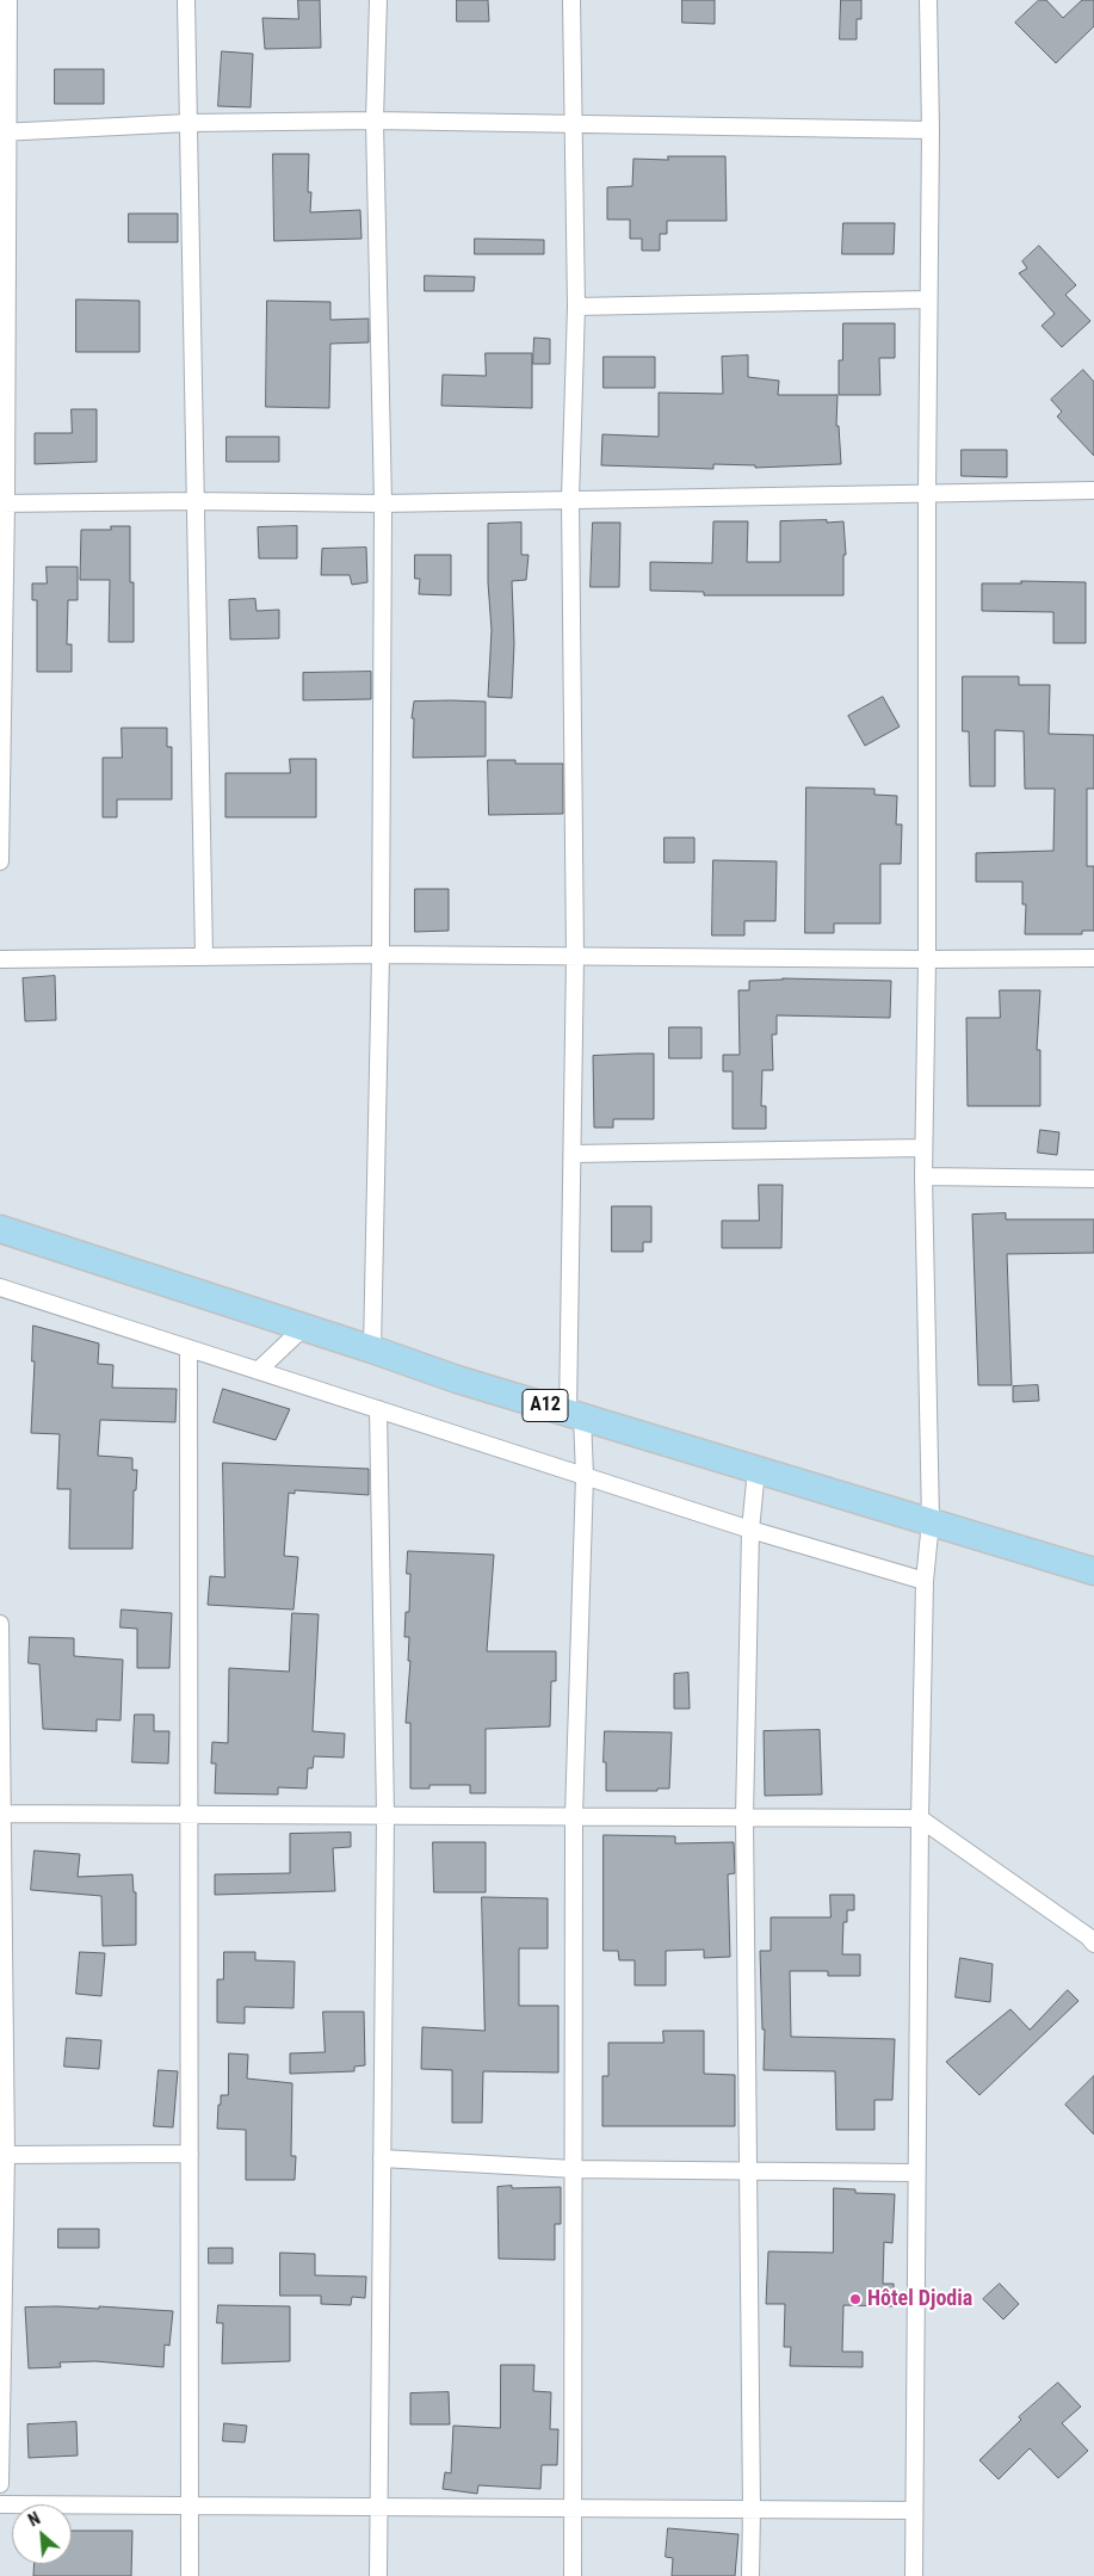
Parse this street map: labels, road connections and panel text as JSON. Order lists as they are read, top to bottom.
{
  "streets": {
    "main road": ["A12"]
  },
  "places": ["Hôtel Djodia"],
  "north": "top left"
}
